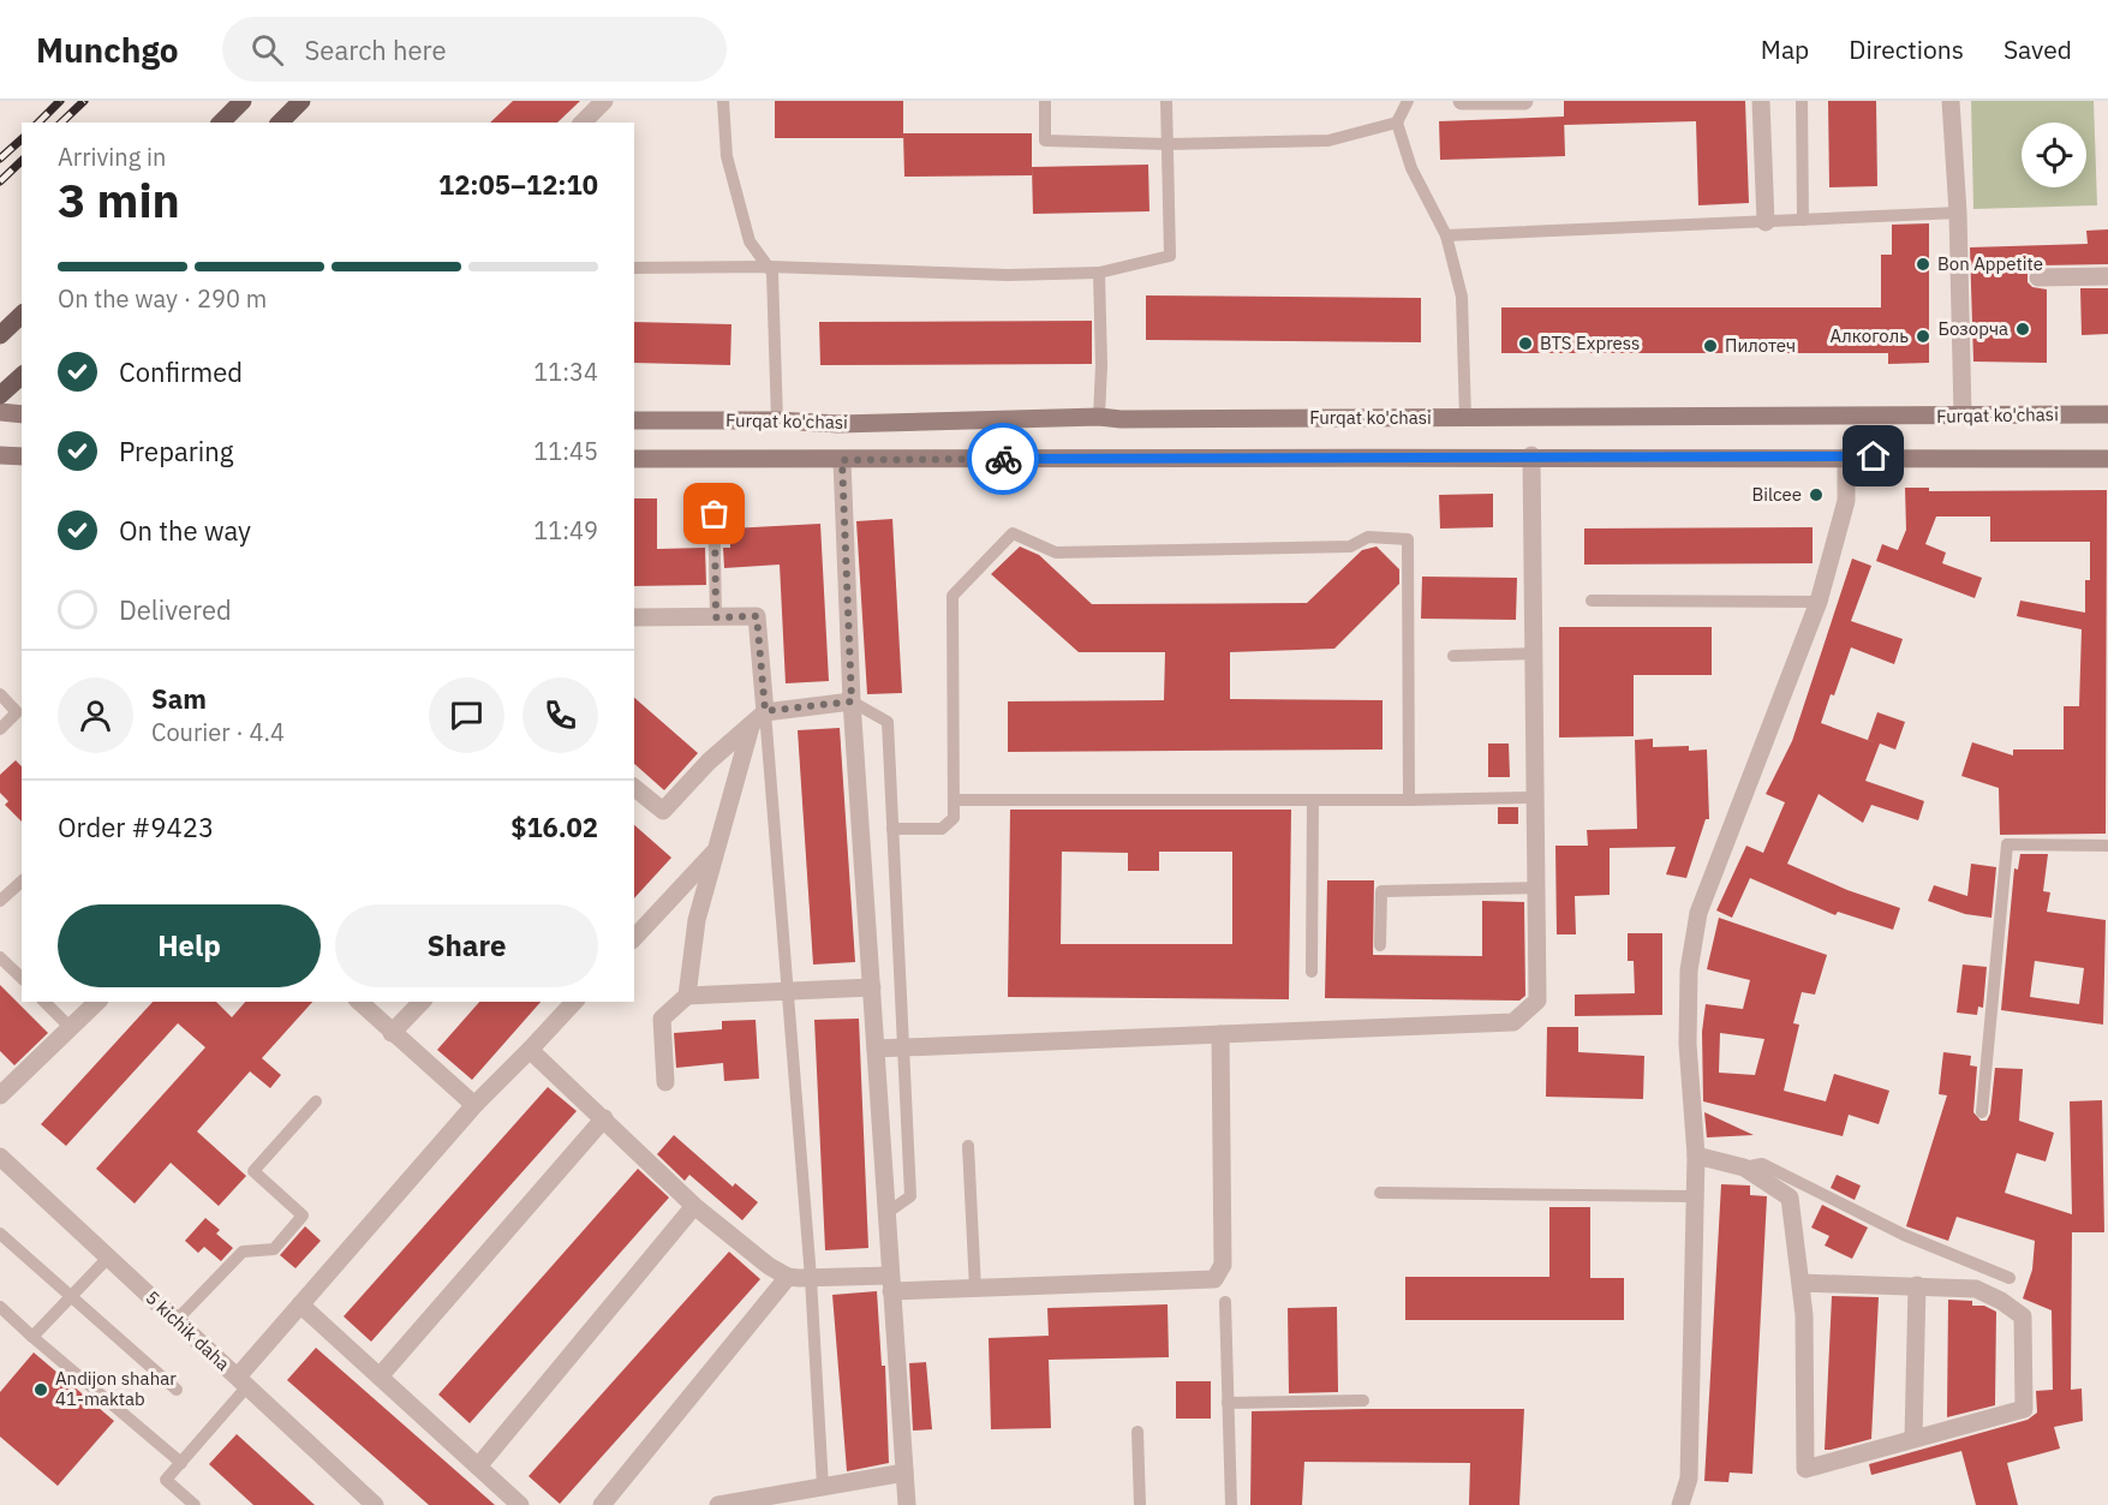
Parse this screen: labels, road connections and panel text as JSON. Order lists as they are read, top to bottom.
{
  "streets": {
    "main road": ["Furqat ko'chasi"],
    "street": ["5 kichik daha"]
  },
  "places": [
    "Bon Appetite",
    "Бозорча",
    "Алкоголь",
    "BTS Express",
    "Пилотеч",
    "Bilcee",
    "Andijon shahar 41-maktab"
  ],
  "page": {
    "header": "Munchgo",
    "search": "Search here",
    "nav": ["Map", "Directions", "Saved"],
    "heading": ["3 min", "Arriving in", "12:05–12:10"],
    "panel": [
      "Sam",
      "Courier · 4.4",
      "Order #9423",
      "$16.02"
    ],
    "bar": "On the way · 290 m",
    "list": [
      ["Confirmed", "11:34"],
      ["Preparing", "11:45"],
      ["On the way", "11:49"],
      "Delivered"
    ],
    "buttons": ["Help", "Share"]
  }
}
